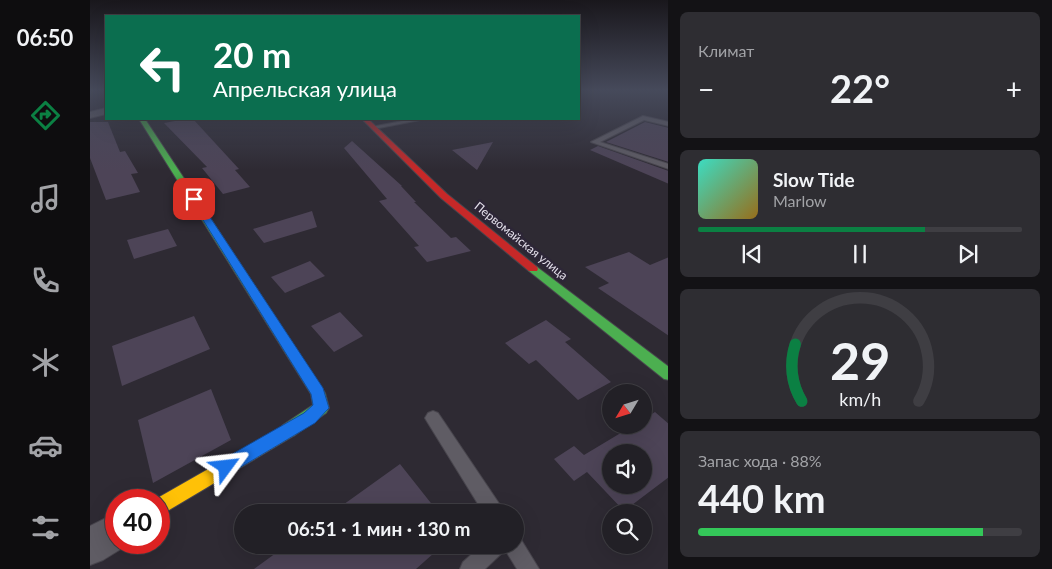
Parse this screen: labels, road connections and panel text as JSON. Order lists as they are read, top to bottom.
{
  "streets": {
    "street": ["Первомайская улица"]
  },
  "north": "bottom left",
  "page": {
    "tabs": "06:50",
    "tile": [
      "Климат",
      ["Запас хода · 88%", "440 km"]
    ],
    "turn": ["20 m", "Апрельская улица"],
    "heat": ["−", "22°", "+"],
    "song": ["Slow Tide", "Marlow"],
    "limit": "40",
    "trip": "06:51 · 1 мин · 130 m",
    "gauge": ["29", "km/h"]
  }
}
